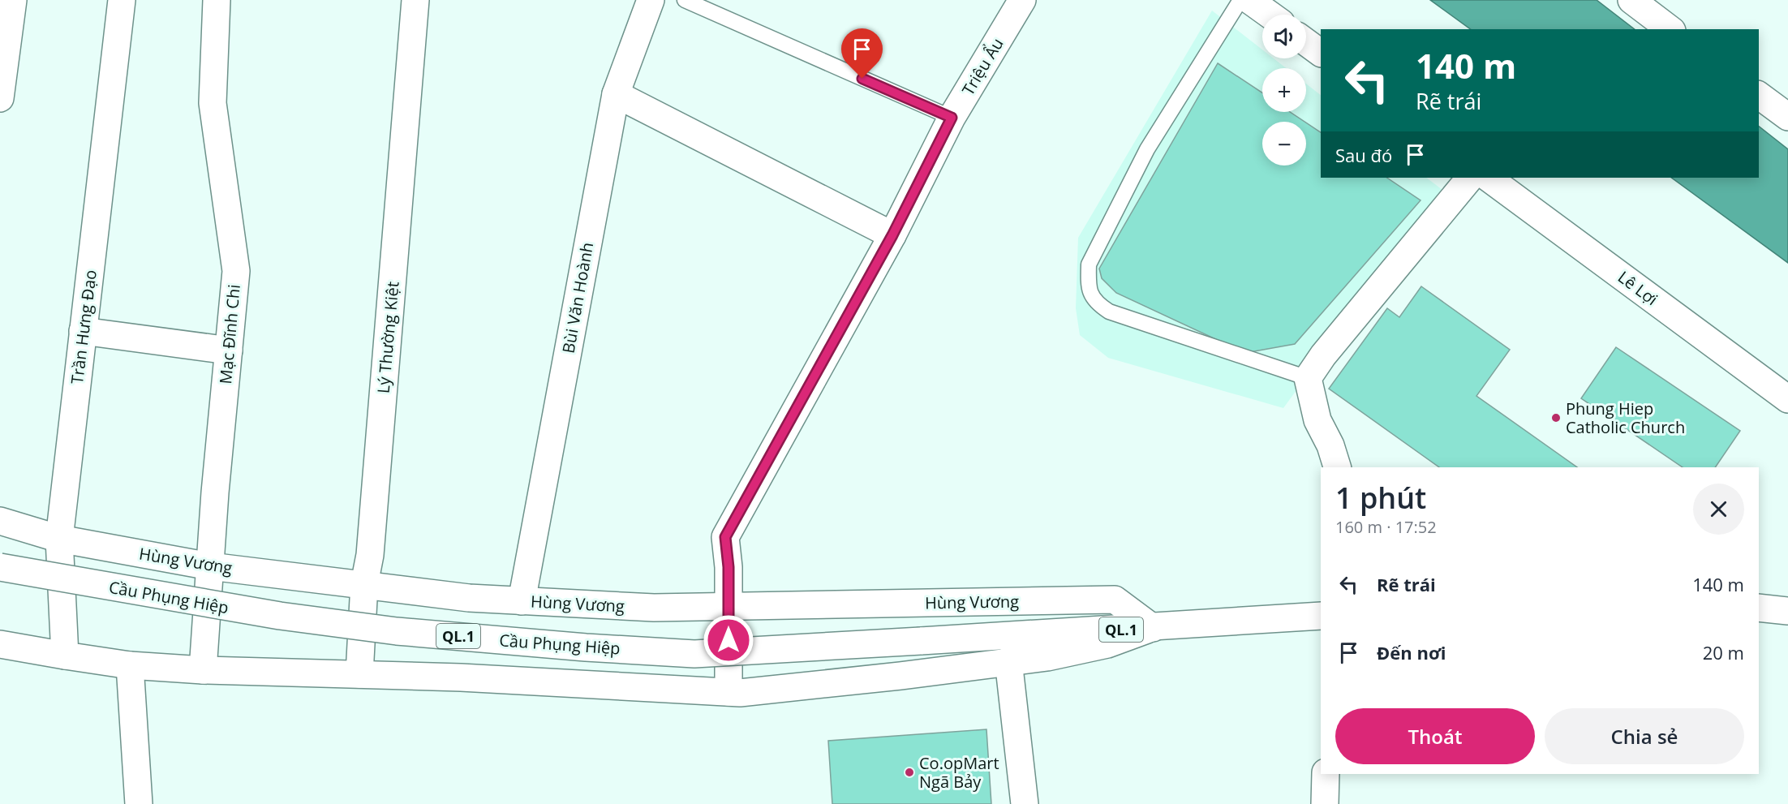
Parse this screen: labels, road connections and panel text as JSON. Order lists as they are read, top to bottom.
{
  "streets": {
    "street": [
      "Triệu Ẩu",
      "Lê Lợi",
      "Bùi Văn Hoành",
      "Trần Hưng Đạo",
      "Mạc Đĩnh Chi",
      "Lý Thường Kiệt",
      "Hùng Vương",
      "Cầu Phụng Hiệp",
      "QL.1"
    ]
  },
  "crossings": [
    ["Triệu Ẩu", "Hùng Vương"],
    ["Bùi Văn Hoành", "Hùng Vương"],
    ["Trần Hưng Đạo", "Hùng Vương"],
    ["Mạc Đĩnh Chi", "Hùng Vương"],
    ["Lý Thường Kiệt", "Hùng Vương"],
    ["Hùng Vương", "Cầu Phụng Hiệp"],
    ["Hùng Vương", "QL.1"],
    ["Cầu Phụng Hiệp", "QL.1"]
  ],
  "places": ["Phung Hiep Catholic Church", "Co.opMart Ngã Bảy"],
  "page": {
    "map_buttons": ["+", "−"],
    "turn": ["140 m", "Rẽ trái"],
    "then": "Sau đó",
    "heading": ["1 phút", "160 m · 17:52"],
    "list": [
      {
        "name": "Rẽ trái",
        "value": "140 m"
      },
      {
        "name": "Đến nơi",
        "value": "20 m"
      }
    ],
    "buttons": ["Thoát", "Chia sẻ"]
  }
}
